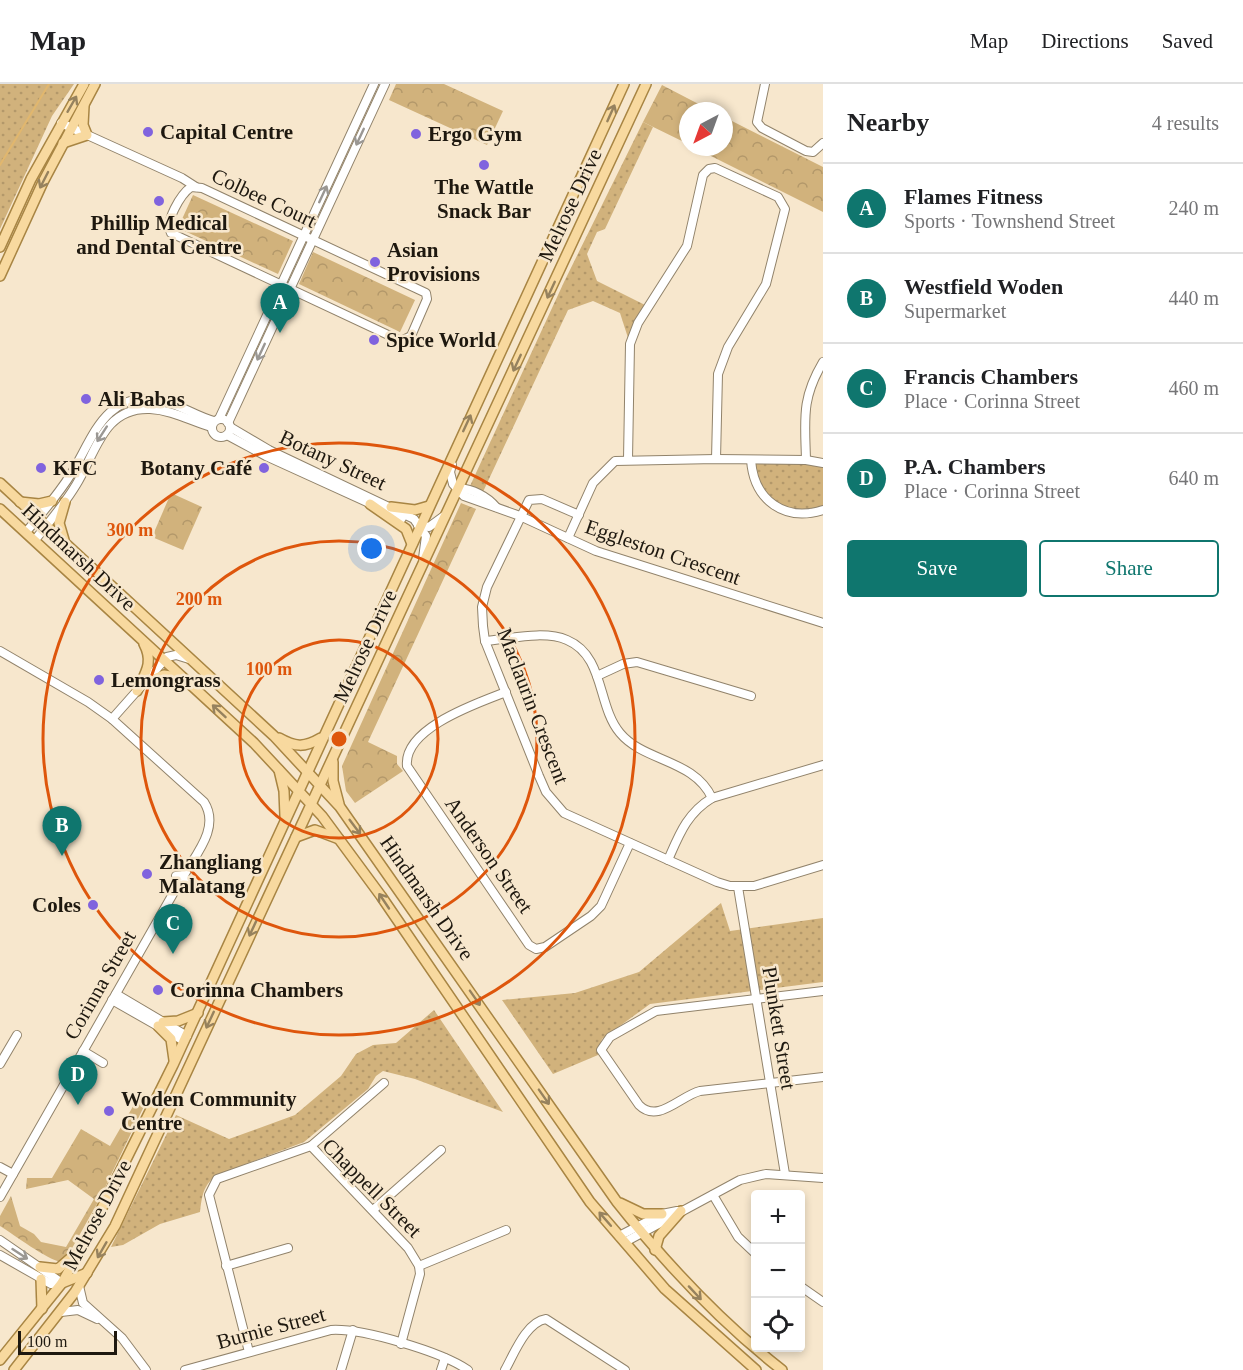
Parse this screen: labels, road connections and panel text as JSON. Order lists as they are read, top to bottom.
{
  "streets": {
    "main road": ["Melrose Drive", "Hindmarsh Drive"],
    "street": [
      "Colbee Court",
      "Botany Street",
      "Eggleston Crescent",
      "Maclaurin Crescent",
      "Anderson Street",
      "Corinna Street",
      "Plunkett Street",
      "Chappell Street",
      "Burnie Street"
    ]
  },
  "crossings": [
    ["Melrose Drive", "Botany Street"],
    ["Melrose Drive", "Eggleston Crescent"],
    ["Melrose Drive", "Hindmarsh Drive"],
    ["Eggleston Crescent", "Maclaurin Crescent"],
    ["Maclaurin Crescent", "Anderson Street"],
    ["Maclaurin Crescent", "Plunkett Street"],
    ["Chappell Street", "Burnie Street"]
  ],
  "places": [
    "Capital Centre",
    "Ergo Gym",
    "The Wattle Snack Bar",
    "Phillip Medical and Dental Centre",
    "Asian Provisions",
    "Spice World",
    "Ali Babas",
    "KFC",
    "Botany Café",
    "Lemongrass",
    "Zhangliang Malatang",
    "Coles",
    "Corinna Chambers",
    "Woden Community Centre"
  ],
  "scale_bar": "100 m",
  "north": "bottom left",
  "page": {
    "header": "Map",
    "nav": ["Map", "Directions", "Saved"],
    "heading": ["Nearby", "4 results"],
    "list": [
      {
        "mark": "A",
        "name": "Flames Fitness",
        "note": "Sports · Townshend Street",
        "value": "240 m"
      },
      {
        "mark": "B",
        "name": "Westfield Woden",
        "note": "Supermarket",
        "value": "440 m"
      },
      {
        "mark": "C",
        "name": "Francis Chambers",
        "note": "Place · Corinna Street",
        "value": "460 m"
      },
      {
        "mark": "D",
        "name": "P.A. Chambers",
        "note": "Place · Corinna Street",
        "value": "640 m"
      }
    ],
    "pins": [
      "A",
      "B",
      "C",
      "D"
    ],
    "buttons": ["Save", "Share"],
    "map_buttons": ["+", "−"],
    "scale": "100 m"
  },
  "rings": ["300 m", "200 m", "100 m"]
}
